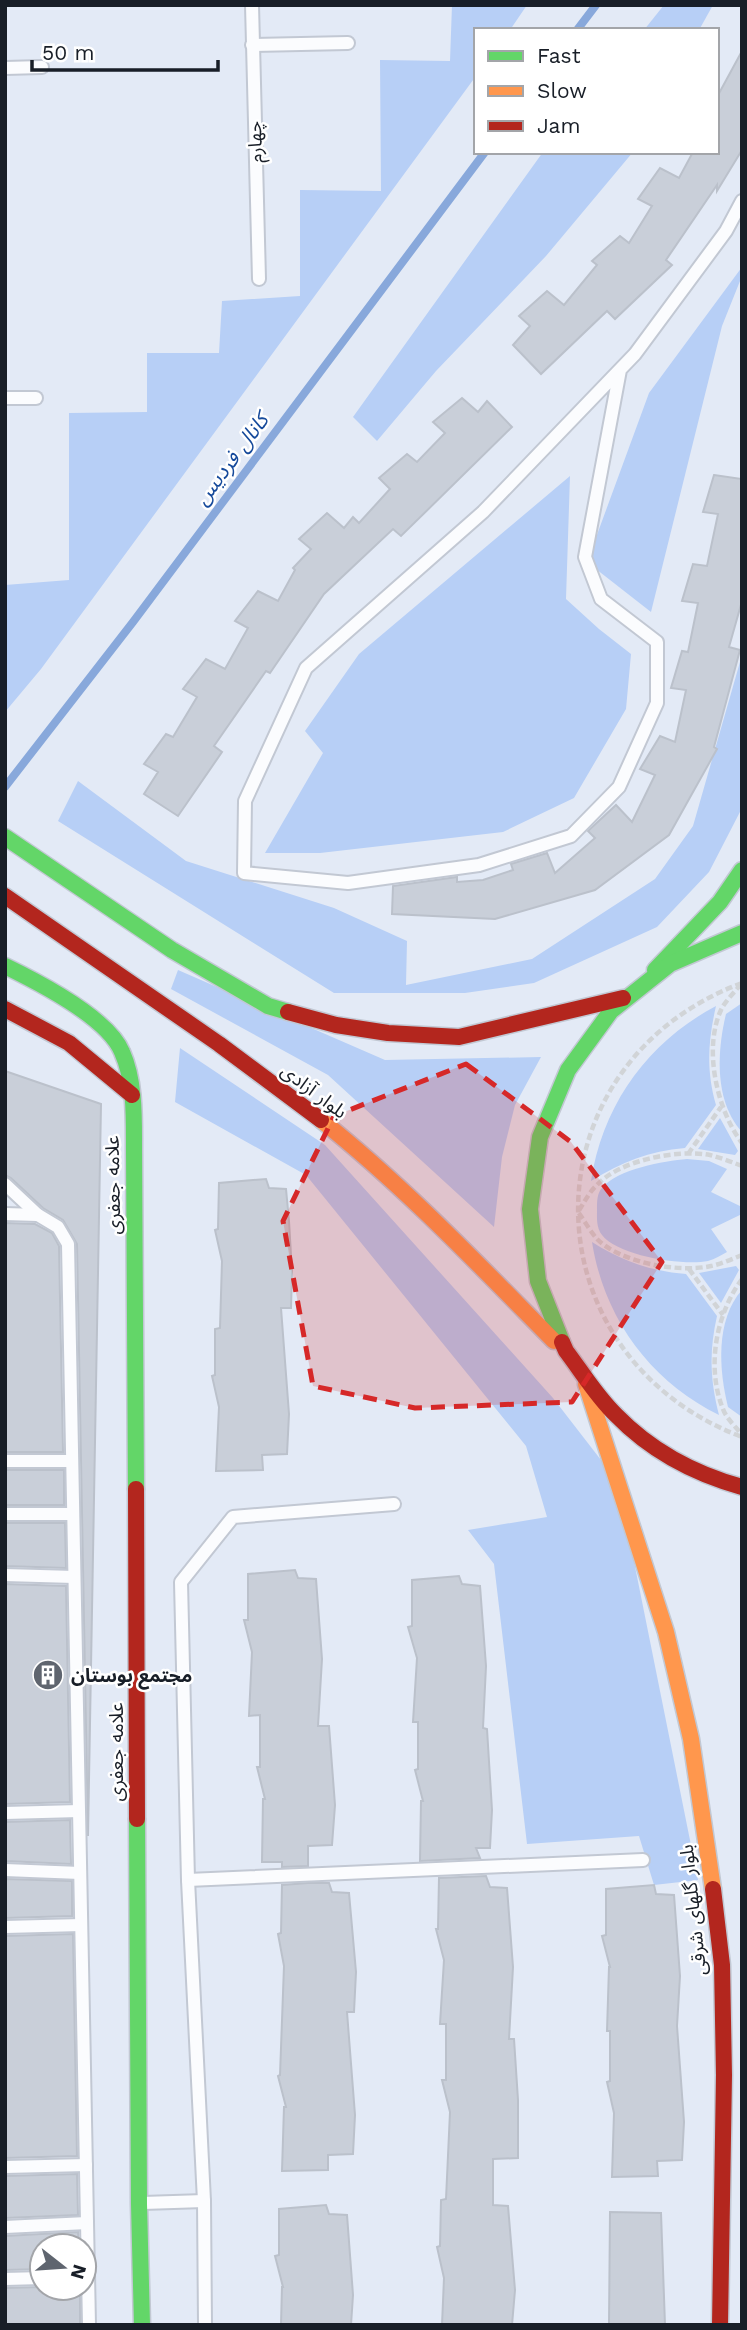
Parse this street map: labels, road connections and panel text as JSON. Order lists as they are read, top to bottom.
{
  "streets": {
    "main road": ["بلوار آزادی", "علامه جعفری", "بلوار گلهای شرقی"],
    "lane": ["چهارم"]
  },
  "water": ["کانال فردیس"],
  "places": {
    "building": ["مجتمع بوستان"]
  },
  "legend": ["Fast", "Slow", "Jam"],
  "scale_bar": "50 m",
  "north": "right"
}
